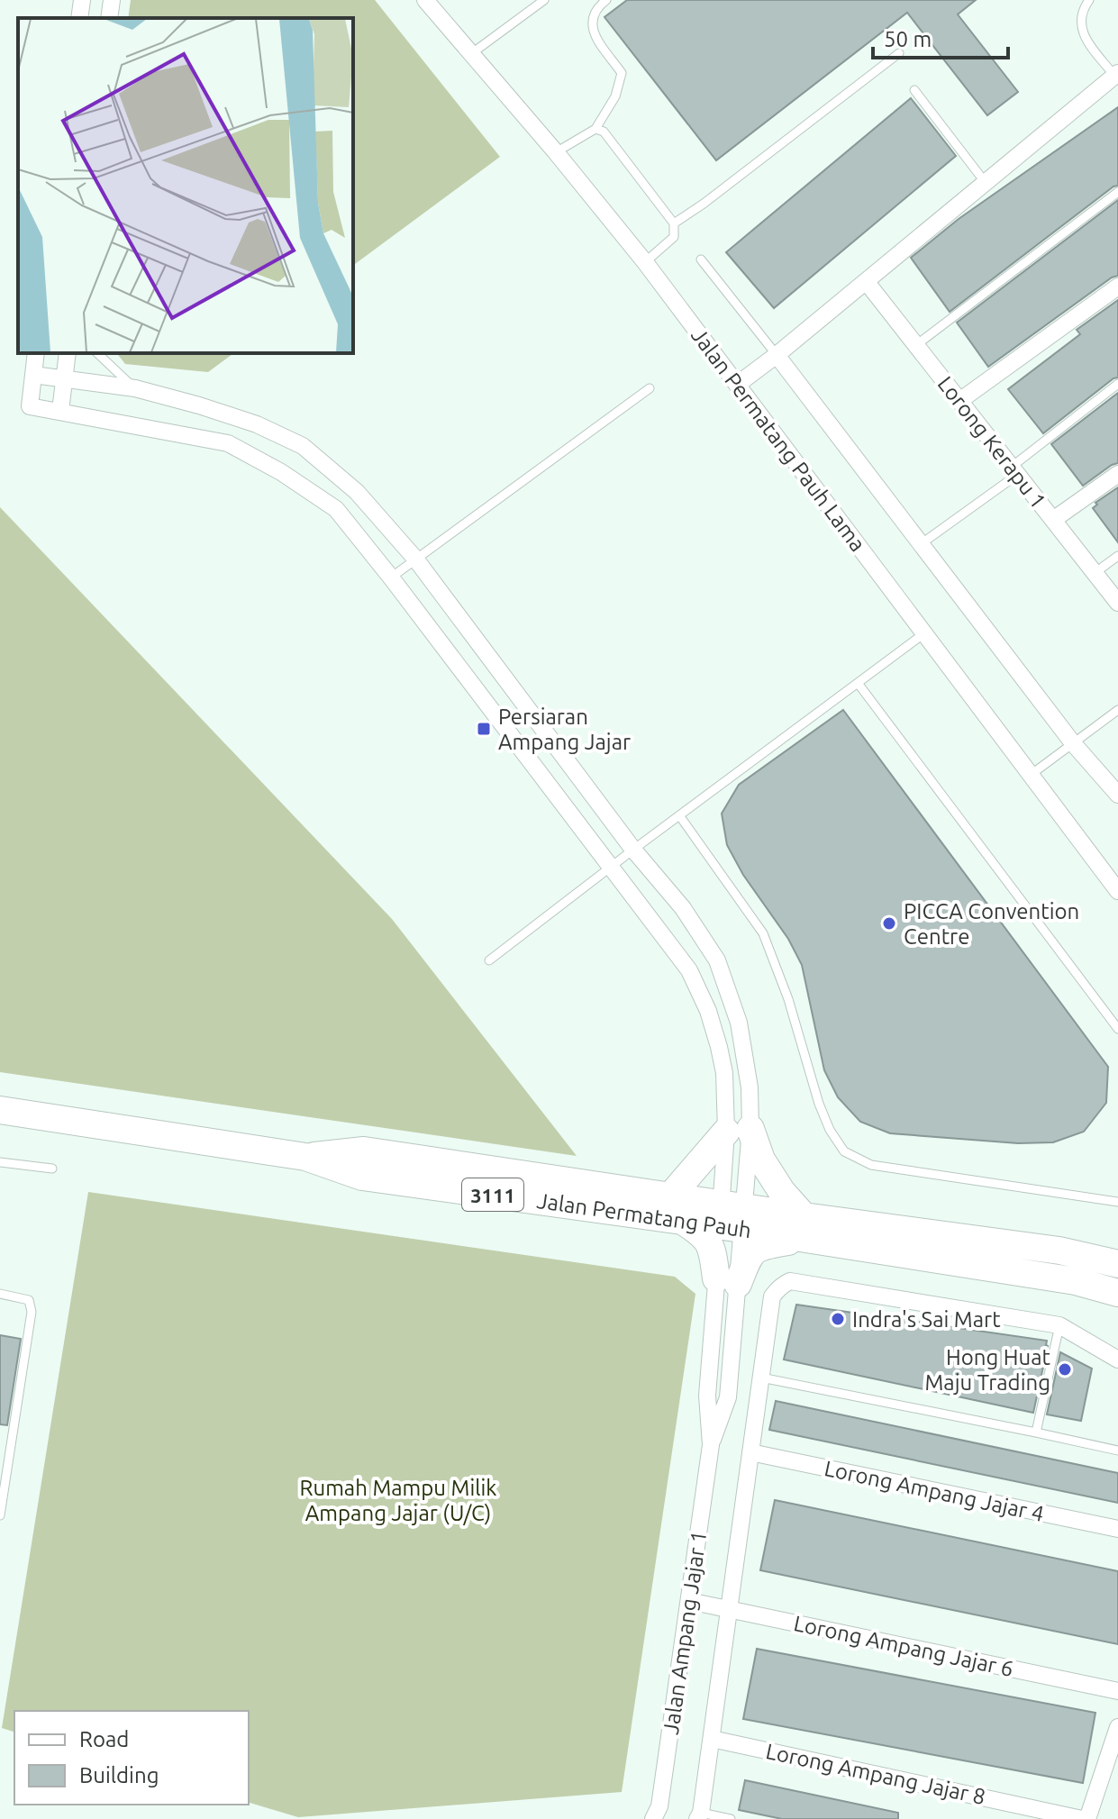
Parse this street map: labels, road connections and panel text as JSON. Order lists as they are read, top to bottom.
{
  "streets": {
    "main road": ["3111", "Jalan Permatang Pauh"],
    "street": [
      "Jalan Permatang Pauh Lama",
      "Lorong Kerapu 1",
      "Lorong Ampang Jajar 4",
      "Jalan Ampang Jajar 1",
      "Lorong Ampang Jajar 6",
      "Lorong Ampang Jajar 8"
    ]
  },
  "crossings": [
    ["Jalan Permatang Pauh", "Jalan Ampang Jajar 1"],
    ["Jalan Ampang Jajar 1", "Lorong Ampang Jajar 6"]
  ],
  "parks": ["Rumah Mampu Milik Ampang Jajar (U/C)"],
  "places": {
    "transit": ["Persiaran Ampang Jajar"],
    "other": ["PICCA Convention Centre", "Indra's Sai Mart", "Hong Huat Maju Trading"]
  },
  "legend": ["Road", "Building"],
  "scale_bar": "50 m"
}
